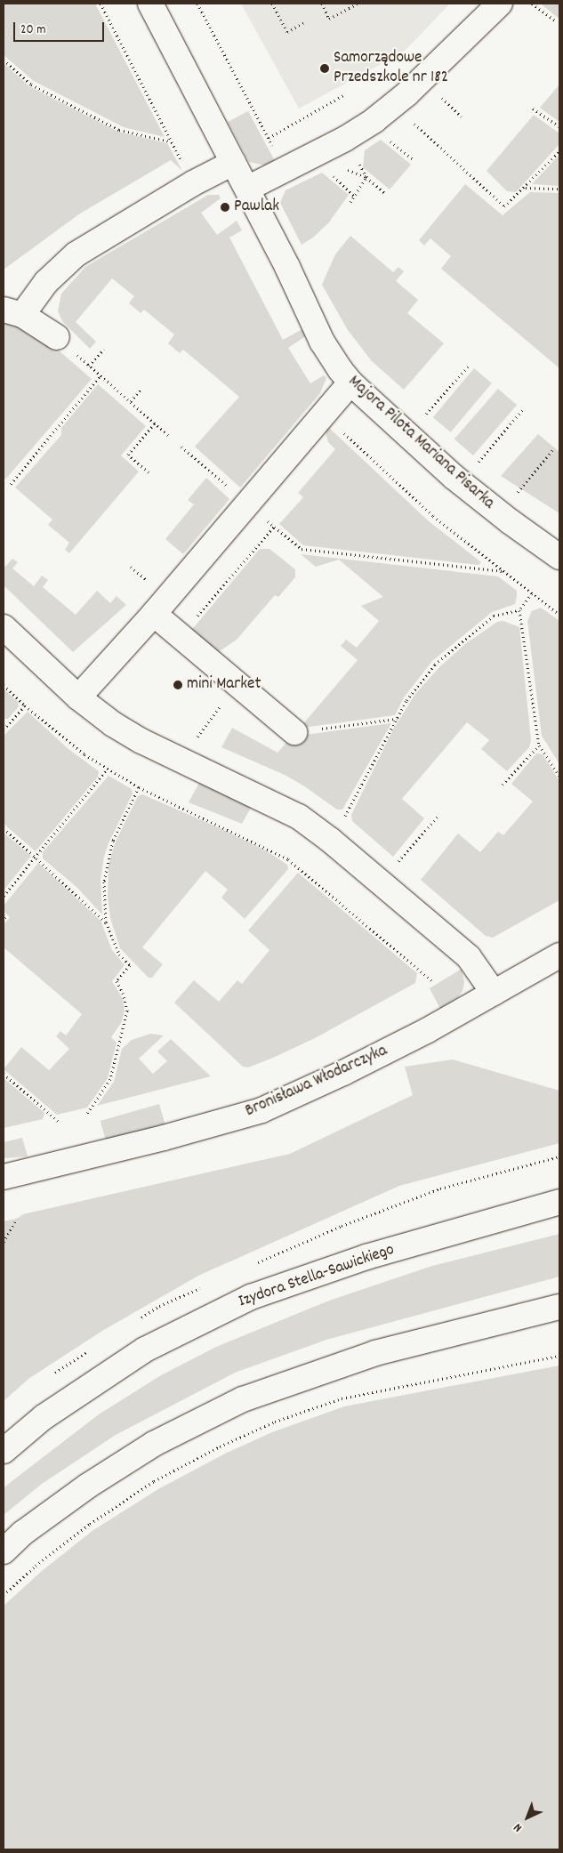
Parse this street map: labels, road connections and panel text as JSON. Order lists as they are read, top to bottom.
{
  "streets": {
    "street": ["Majora Pilota Mariana Pisarka", "Bronisława Włodarczyka", "Izydora Stella-Sawickiego"]
  },
  "places": ["Samorządowe Przedszkole nr 182", "Pawlak", "mini Market"],
  "scale_bar": "20 m",
  "north": "bottom left"
}
